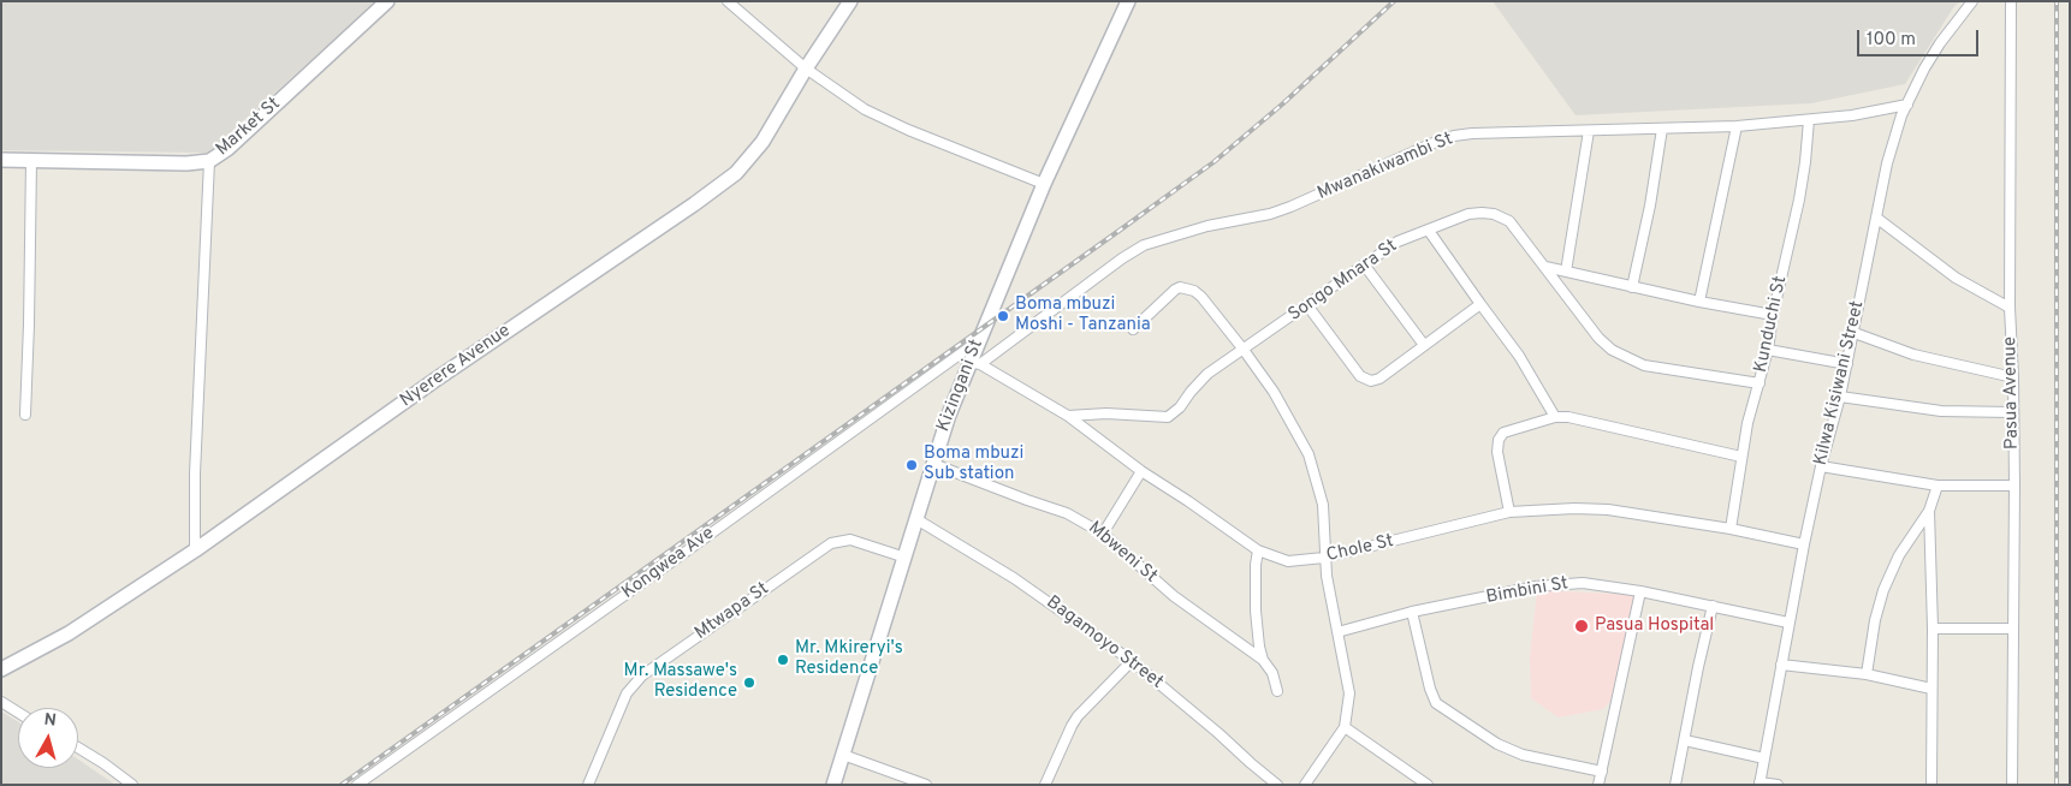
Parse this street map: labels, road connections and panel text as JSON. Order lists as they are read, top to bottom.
{
  "streets": {
    "street": [
      "Market St",
      "Mwanakiwambi St",
      "Songo Mnara St",
      "Kunduchi St",
      "Nyerere Avenue",
      "Kilwa Kisiwani Street",
      "Kizingani St",
      "Pasua Avenue",
      "Chole St",
      "Mbweni St",
      "Kongwea Ave",
      "Bimbini St",
      "Mtwapa St",
      "Bagamoyo Street"
    ]
  },
  "crossings": [
    ["Mwanakiwambi St", "Kunduchi St"],
    ["Mwanakiwambi St", "Kilwa Kisiwani Street"],
    ["Mwanakiwambi St", "Kizingani St"],
    ["Mwanakiwambi St", "Chole St"],
    ["Songo Mnara St", "Kunduchi St"],
    ["Songo Mnara St", "Chole St"],
    ["Kunduchi St", "Chole St"],
    ["Kilwa Kisiwani Street", "Chole St"],
    ["Kilwa Kisiwani Street", "Bimbini St"],
    ["Kizingani St", "Chole St"],
    ["Kizingani St", "Mbweni St"],
    ["Kizingani St", "Kongwea Ave"],
    ["Kizingani St", "Mtwapa St"],
    ["Kizingani St", "Bagamoyo Street"]
  ],
  "places": [
    "Boma mbuzi Moshi - Tanzania",
    "Boma mbuzi Sub station",
    "Pasua Hospital",
    "Mr. Mkireryi's Residence",
    "Mr. Massawe's Residence"
  ],
  "scale_bar": "100 m",
  "north": "top"
}
